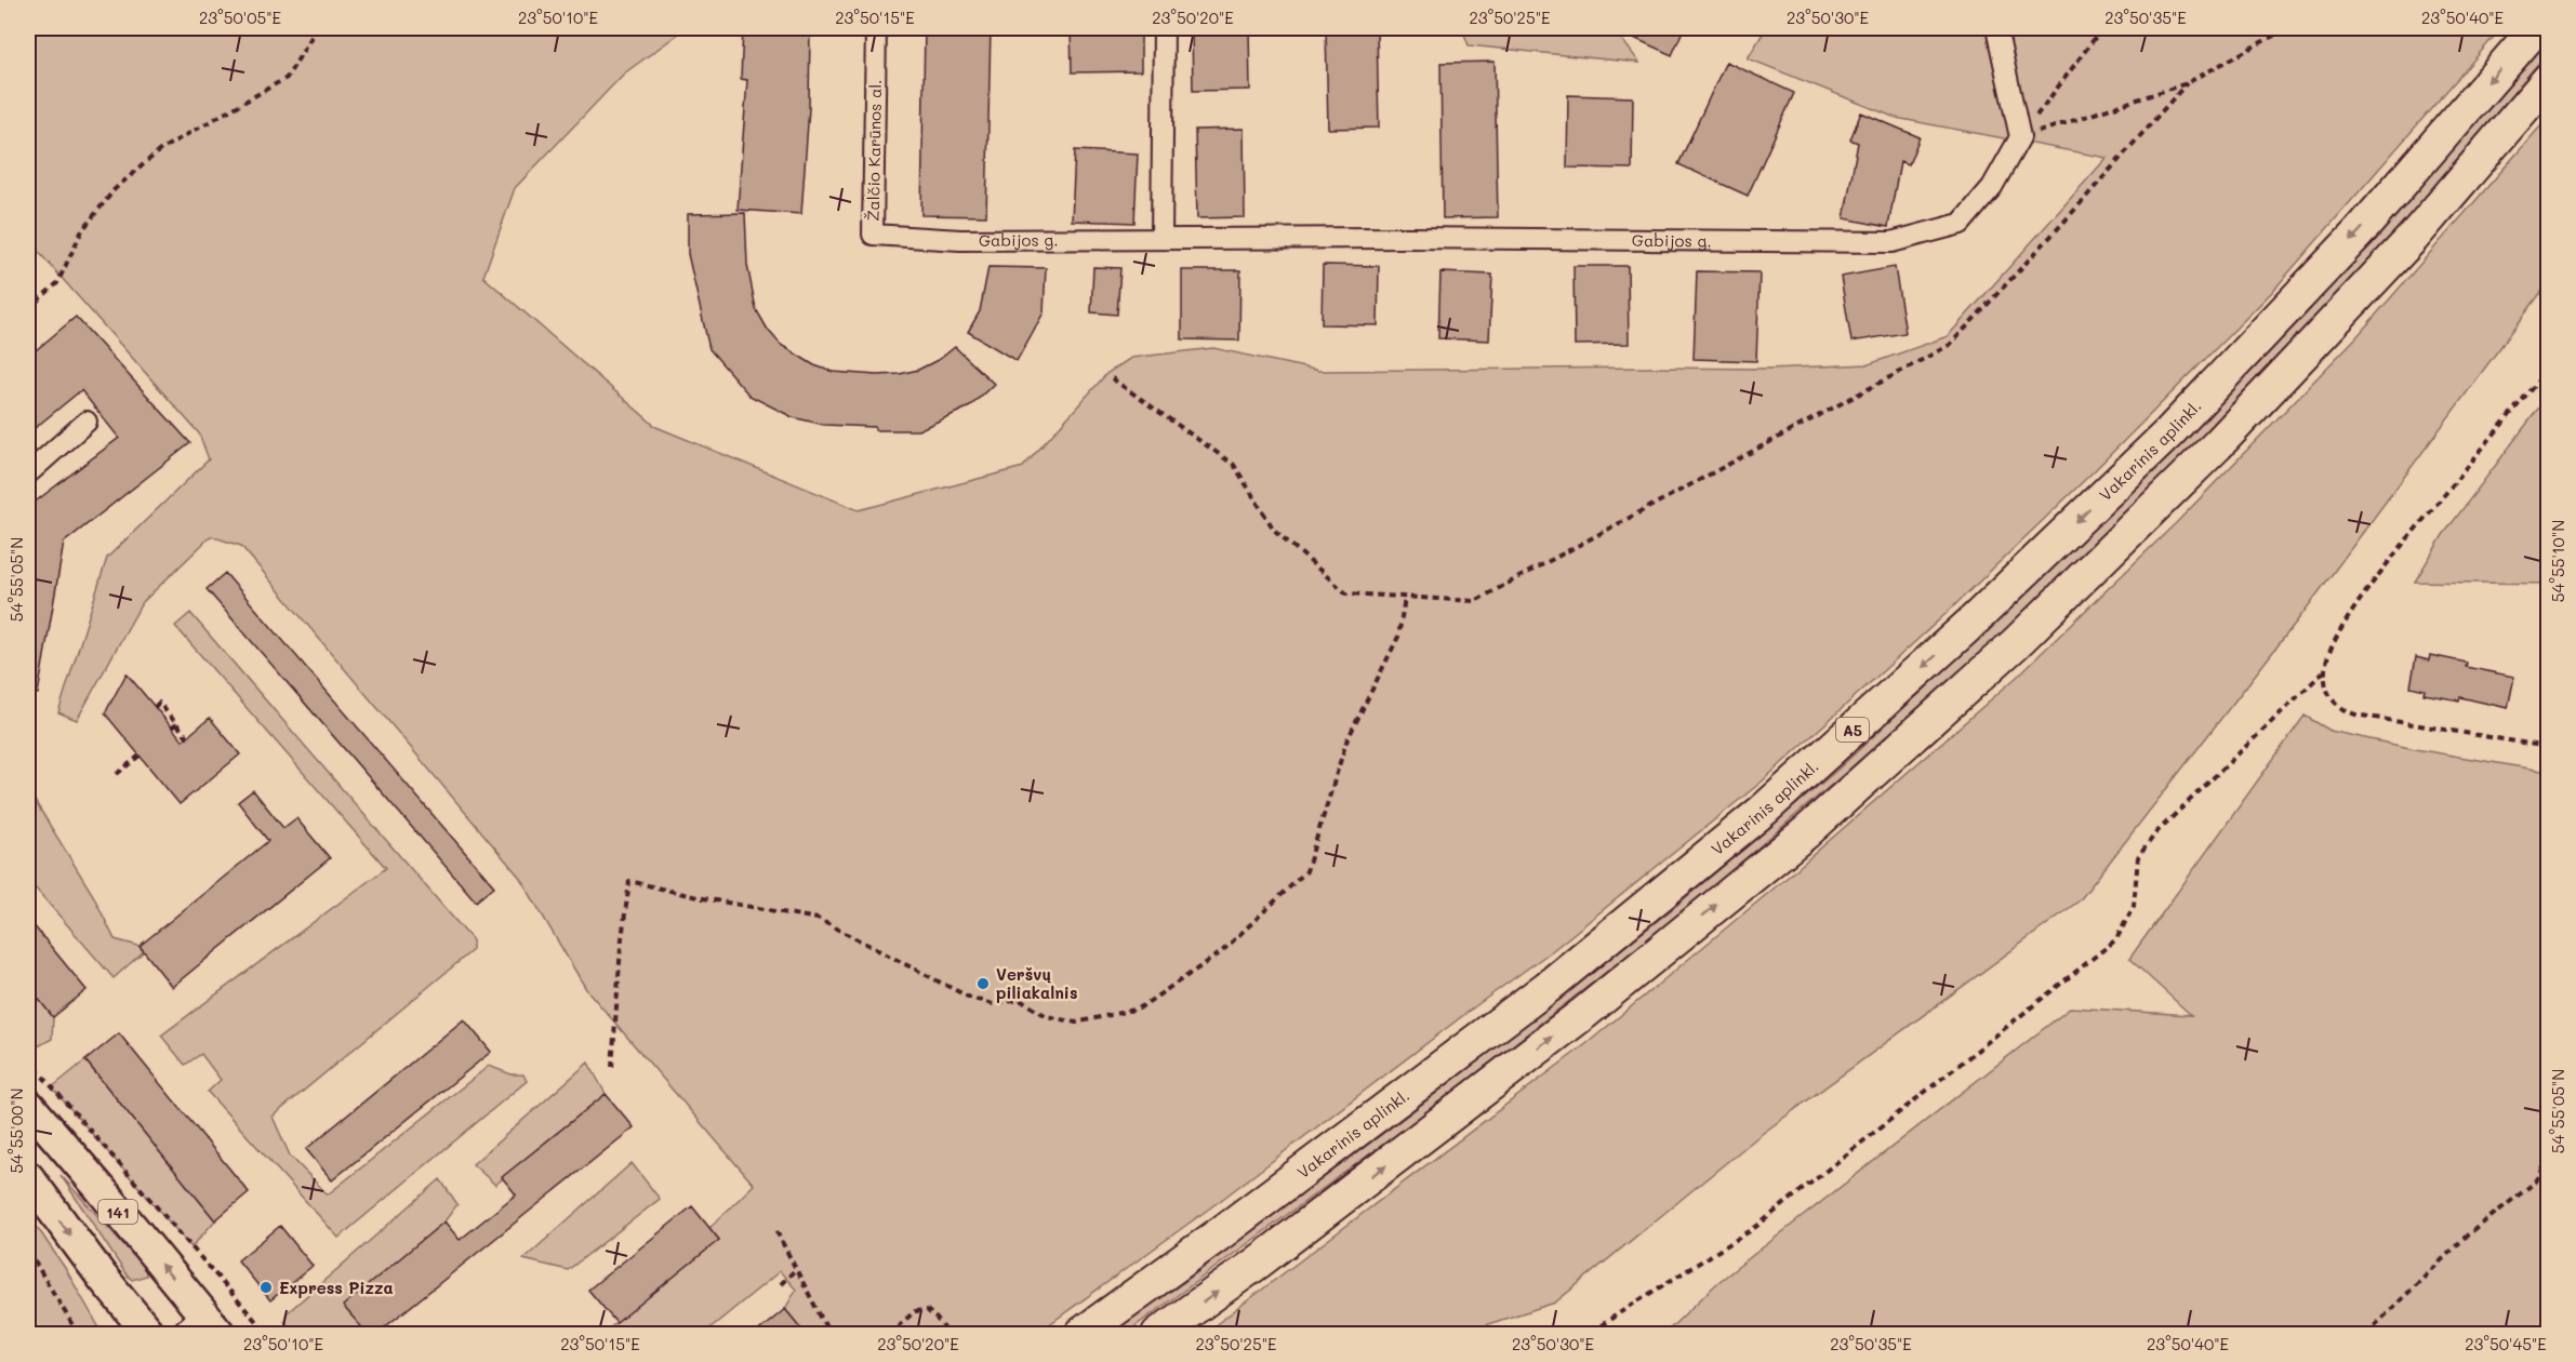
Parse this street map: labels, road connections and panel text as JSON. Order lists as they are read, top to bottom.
{
  "streets": {
    "highway": ["Vakarinis aplinkl.", "A5"],
    "main road": ["141"],
    "street": ["Žalčio Karūnos al.", "Gabijos g."]
  },
  "crossings": [
    ["Žalčio Karūnos al.", "Gabijos g."]
  ],
  "places": ["Veršvų piliakalnis", "Express Pizza"],
  "coordinates": [
    "23°50'05\"E",
    "23°50'10\"E",
    "23°50'15\"E",
    "23°50'20\"E",
    "23°50'25\"E",
    "23°50'30\"E",
    "23°50'35\"E",
    "23°50'40\"E",
    "54°55'10\"N",
    "54°55'05\"N",
    "54°55'00\"N",
    "23°50'45\"E"
  ]
}
